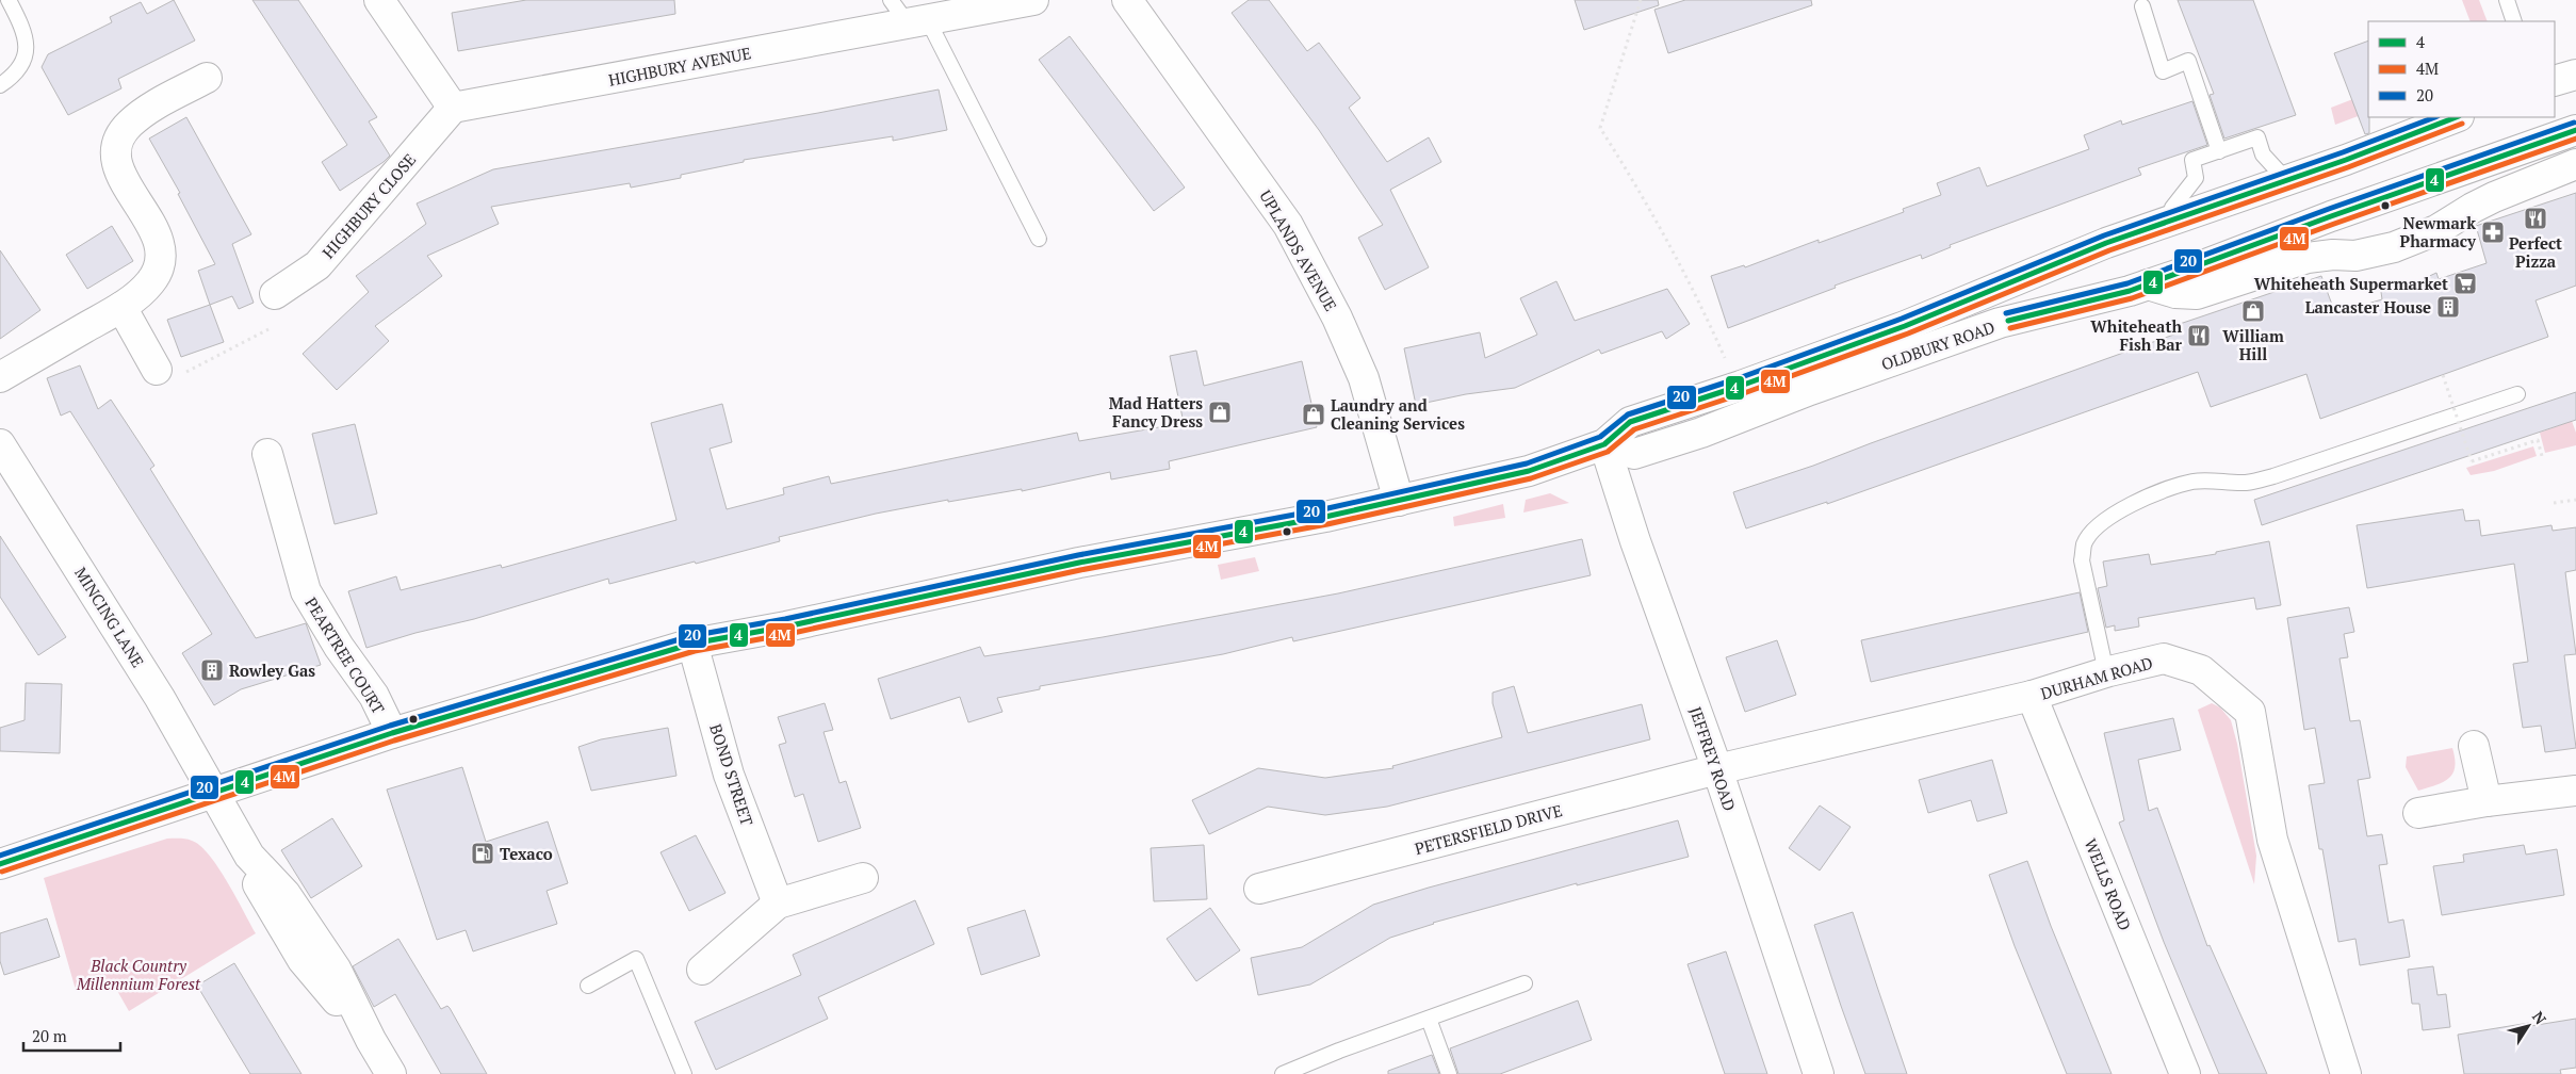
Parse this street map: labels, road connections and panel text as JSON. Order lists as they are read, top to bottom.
{
  "streets": {
    "street": [
      "HIGHBURY AVENUE",
      "HIGHBURY CLOSE",
      "UPLANDS AVENUE",
      "OLDBURY ROAD",
      "MINCING LANE",
      "PEARTREE COURT",
      "DURHAM ROAD",
      "JEFFREY ROAD",
      "BOND STREET",
      "PETERSFIELD DRIVE",
      "WELLS ROAD"
    ]
  },
  "crossings": [
    ["HIGHBURY AVENUE", "HIGHBURY CLOSE"],
    ["UPLANDS AVENUE", "OLDBURY ROAD"],
    ["OLDBURY ROAD", "MINCING LANE"],
    ["OLDBURY ROAD", "PEARTREE COURT"],
    ["OLDBURY ROAD", "JEFFREY ROAD"],
    ["OLDBURY ROAD", "BOND STREET"],
    ["DURHAM ROAD", "JEFFREY ROAD"],
    ["DURHAM ROAD", "PETERSFIELD DRIVE"],
    ["DURHAM ROAD", "WELLS ROAD"],
    ["JEFFREY ROAD", "PETERSFIELD DRIVE"]
  ],
  "parks": ["Black Country Millennium Forest"],
  "places": {
    "restaurant": ["Perfect Pizza", "Whiteheath Fish Bar"],
    "pharmacy": ["Newmark Pharmacy"],
    "supermarket": ["Whiteheath Supermarket"],
    "building": ["Lancaster House", "Rowley Gas"],
    "shop": ["William Hill", "Mad Hatters Fancy Dress", "Laundry and Cleaning Services"],
    "fuel station": ["Texaco"]
  },
  "lines": ["transit line 4", "transit line 20", "transit line 4M"],
  "legend": ["4", "4M", "20"],
  "scale_bar": "20 m",
  "north": "top right"
}
